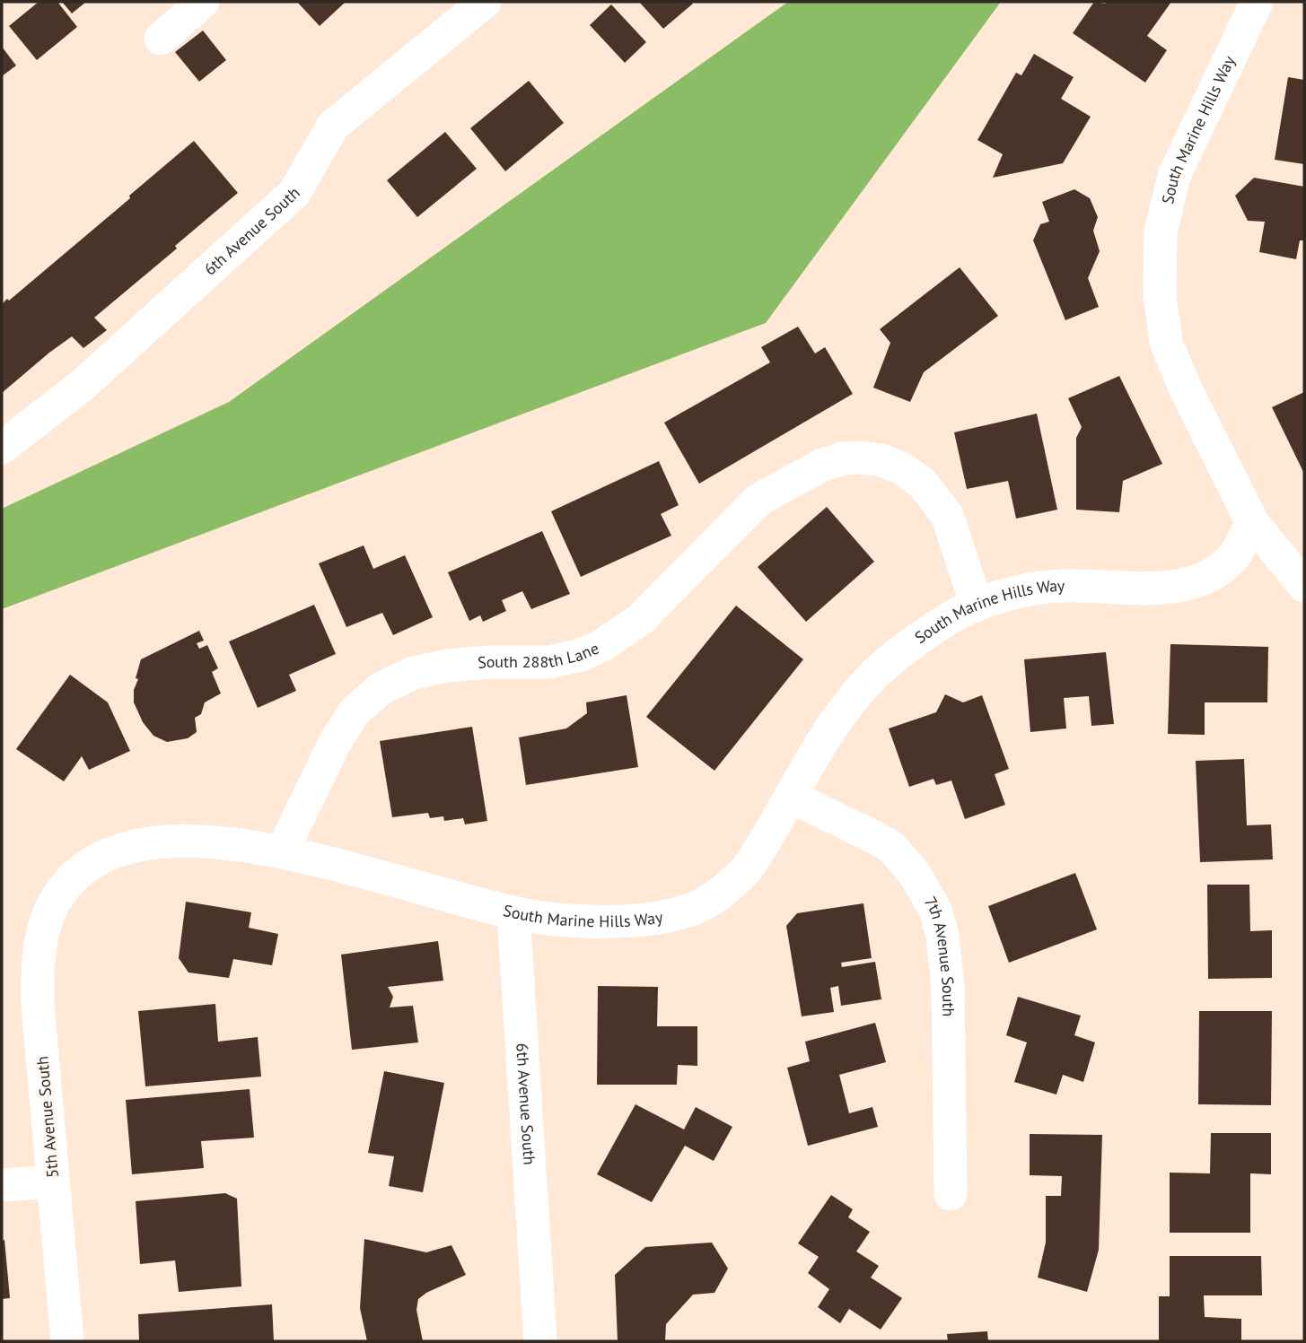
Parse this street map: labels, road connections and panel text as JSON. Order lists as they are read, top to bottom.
{
  "streets": {
    "street": [
      "South Marine Hills Way",
      "6th Avenue South",
      "South 288th Lane",
      "7th Avenue South",
      "5th Avenue South"
    ]
  },
  "crossings": [
    ["South Marine Hills Way", "6th Avenue South"],
    ["South Marine Hills Way", "South 288th Lane"],
    ["South Marine Hills Way", "7th Avenue South"],
    ["South Marine Hills Way", "5th Avenue South"],
    ["South 288th Lane", "5th Avenue South"]
  ]
}
